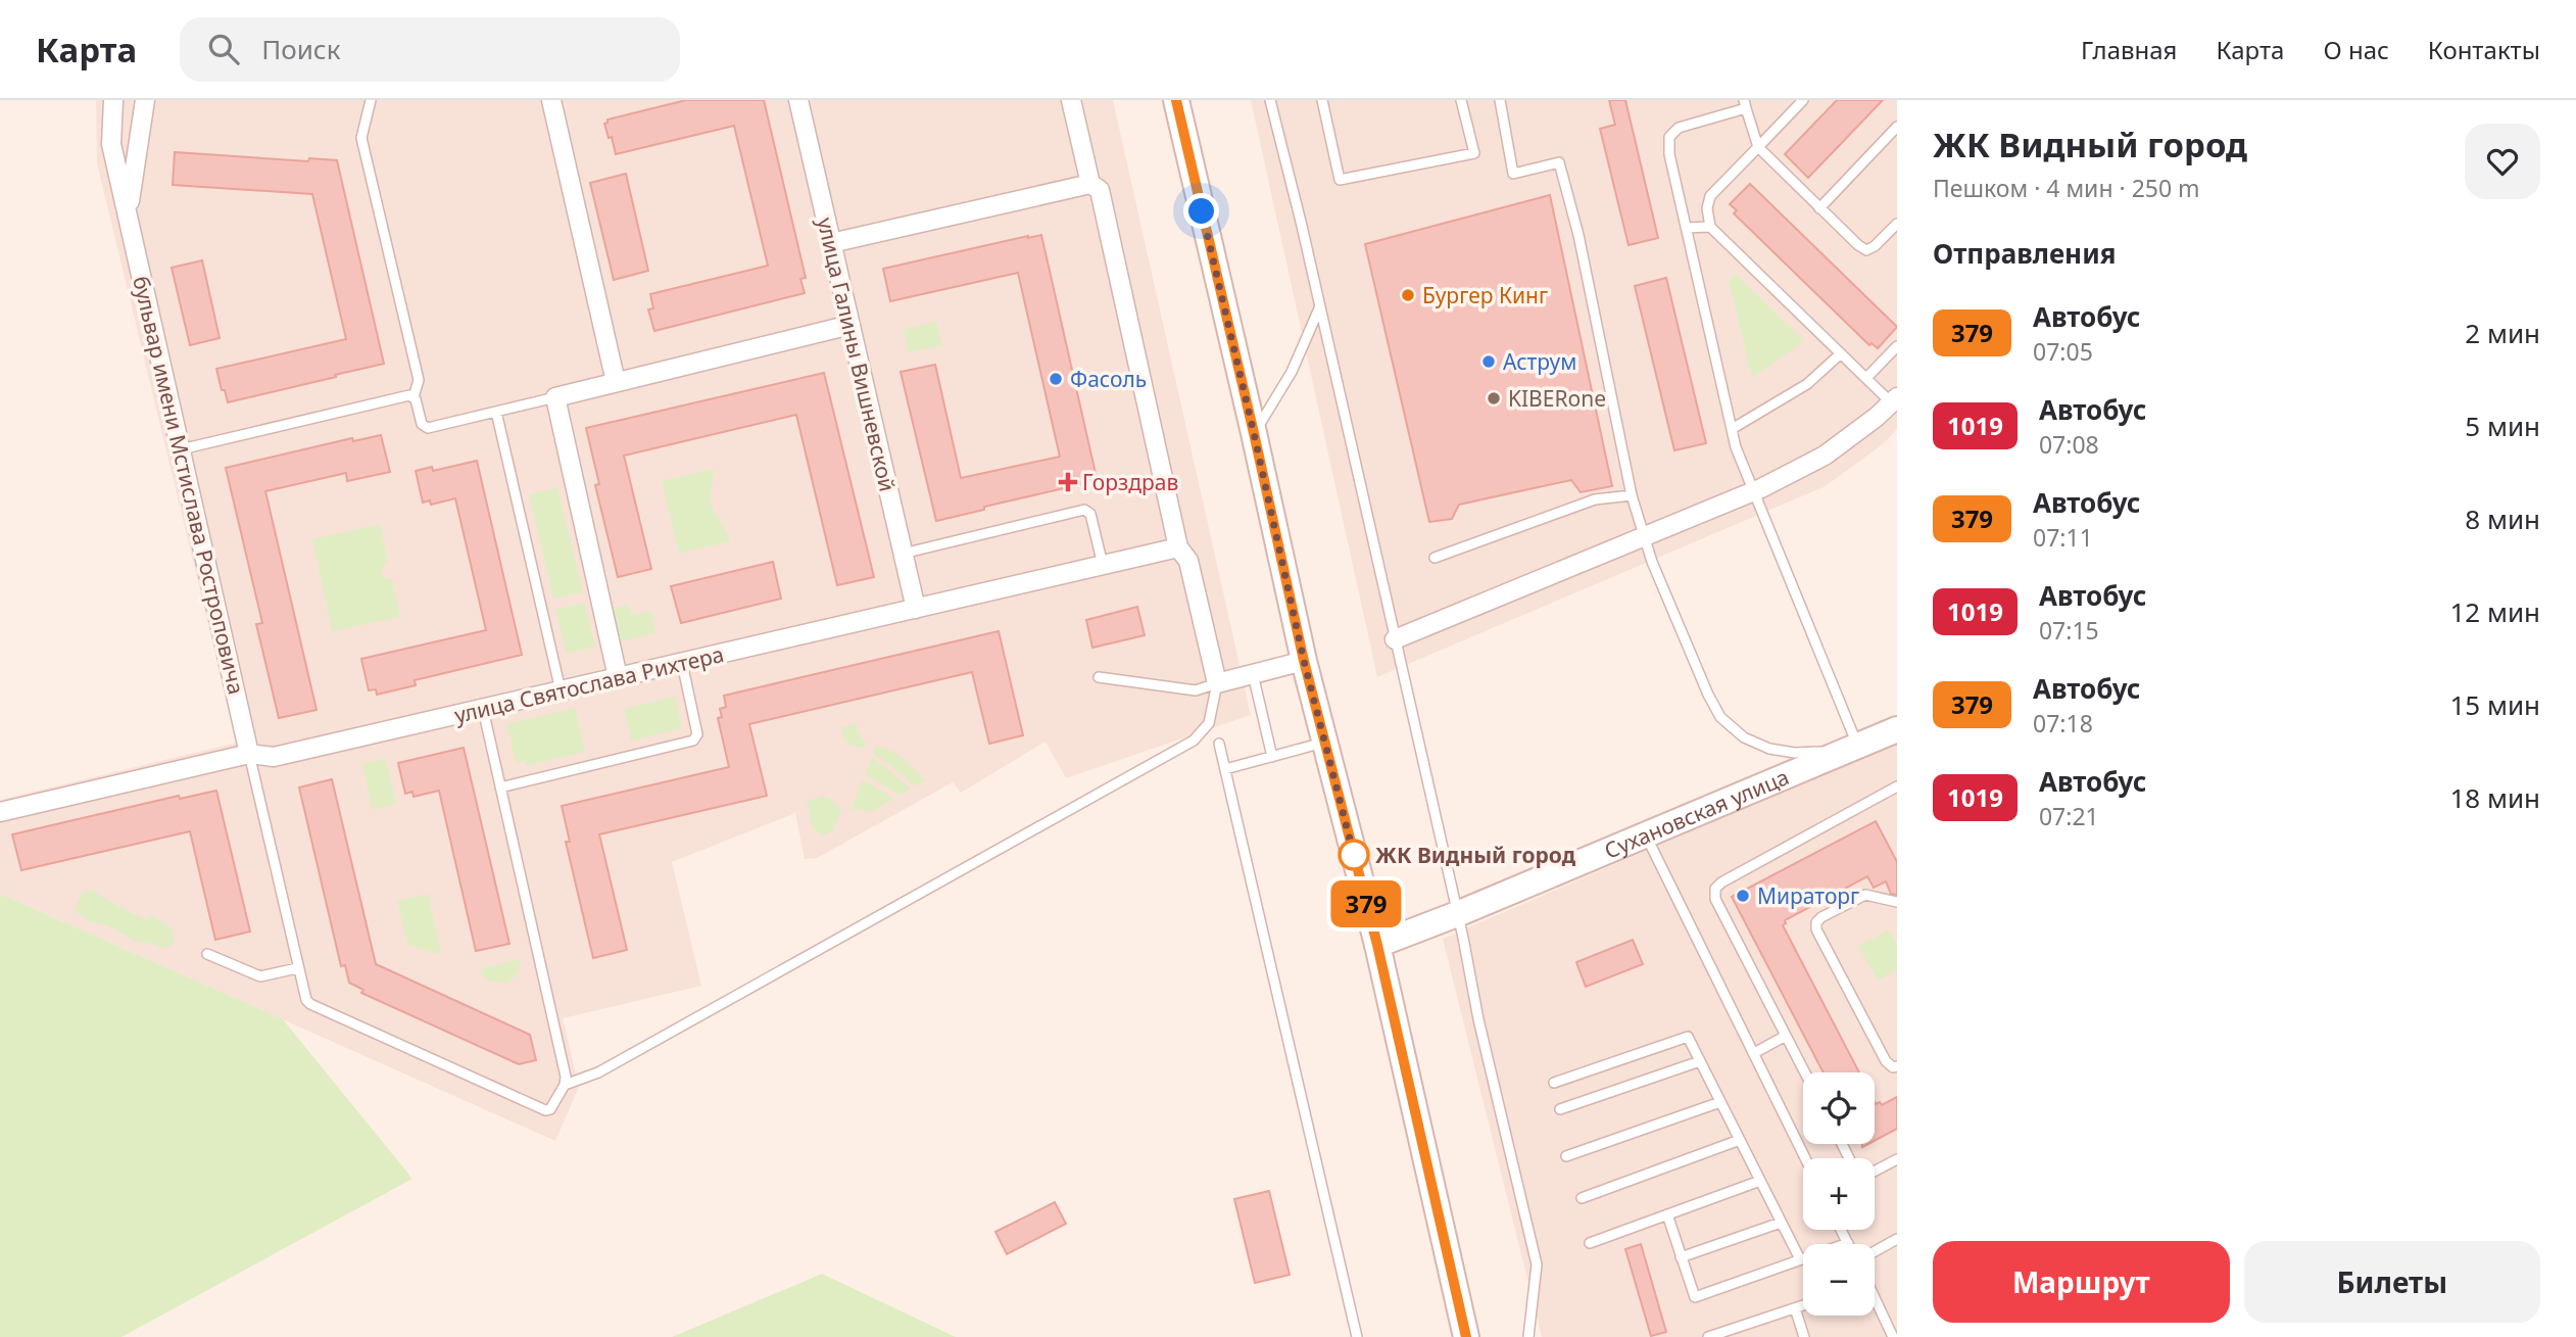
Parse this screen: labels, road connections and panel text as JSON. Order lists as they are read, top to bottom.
{
  "streets": {
    "main road": ["Сухановская улица"],
    "street": ["улица Галины Вишневской", "бульвар имени Мстислава Ростроповича", "улица Святослава Рихтера"]
  },
  "crossings": [
    ["улица Галины Вишневской", "улица Святослава Рихтера"],
    ["бульвар имени Мстислава Ростроповича", "улица Святослава Рихтера"]
  ],
  "places": {
    "other": [
      "Бургер Кинг",
      "Аструм",
      "Фасоль",
      "KIBERone",
      "ЖК Видный город",
      "Мираторг"
    ],
    "health": ["Горздрав"]
  },
  "lines": ["bus line 379"],
  "page": {
    "header": "Карта",
    "search": "Поиск",
    "nav": [
      "Главная",
      "Карта",
      "О нас",
      "Контакты"
    ],
    "on_map": "379",
    "heading": [
      ["ЖК Видный город", "Пешком · 4 мин · 250 m"],
      "Отправления"
    ],
    "list": [
      {
        "mark": "379",
        "name": "Автобус",
        "note": "07:05",
        "value": "2 мин"
      },
      {
        "mark": "1019",
        "name": "Автобус",
        "note": "07:08",
        "value": "5 мин"
      },
      {
        "mark": "379",
        "name": "Автобус",
        "note": "07:11",
        "value": "8 мин"
      },
      {
        "mark": "1019",
        "name": "Автобус",
        "note": "07:15",
        "value": "12 мин"
      },
      {
        "mark": "379",
        "name": "Автобус",
        "note": "07:18",
        "value": "15 мин"
      },
      {
        "mark": "1019",
        "name": "Автобус",
        "note": "07:21",
        "value": "18 мин"
      }
    ],
    "map_buttons": ["+", "−"],
    "buttons": ["Маршрут", "Билеты"]
  }
}
